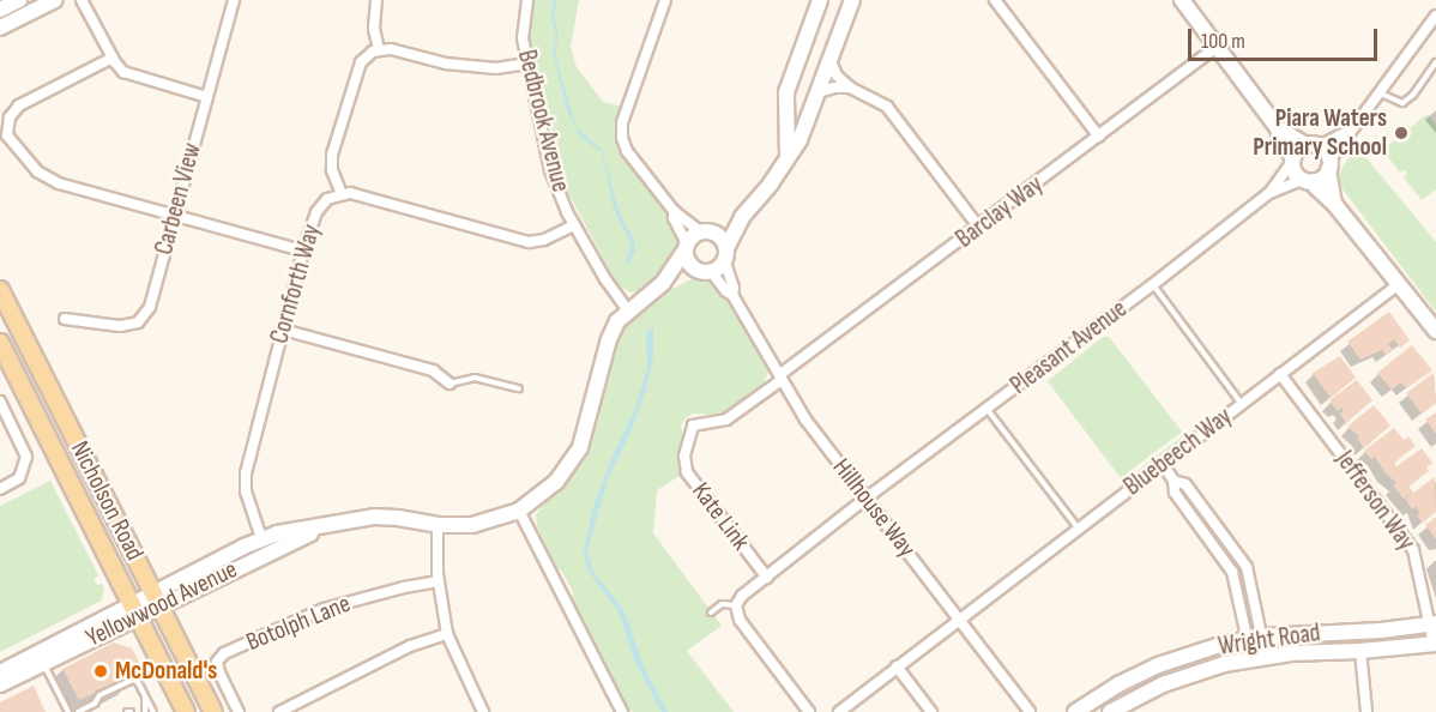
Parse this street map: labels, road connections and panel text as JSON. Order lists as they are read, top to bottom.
{
  "streets": {
    "main road": ["Nicholson Road"],
    "street": [
      "Bedbrook Avenue",
      "Carbeen View",
      "Barclay Way",
      "Cornforth Way",
      "Pleasant Avenue",
      "Bluebeech Way",
      "Jefferson Way",
      "Hillhouse Way",
      "Kate Link",
      "Yellowwood Avenue",
      "Botolph Lane",
      "Wright Road"
    ]
  },
  "crossings": [
    ["Bedbrook Avenue", "Yellowwood Avenue"],
    ["Barclay Way", "Hillhouse Way"],
    ["Barclay Way", "Kate Link"],
    ["Cornforth Way", "Yellowwood Avenue"],
    ["Pleasant Avenue", "Hillhouse Way"],
    ["Pleasant Avenue", "Kate Link"],
    ["Bluebeech Way", "Jefferson Way"],
    ["Bluebeech Way", "Hillhouse Way"],
    ["Nicholson Road", "Yellowwood Avenue"],
    ["Jefferson Way", "Wright Road"],
    ["Hillhouse Way", "Kate Link"],
    ["Hillhouse Way", "Yellowwood Avenue"]
  ],
  "places": ["Piara Waters Primary School", "McDonald's"],
  "scale_bar": "100 m"
}
